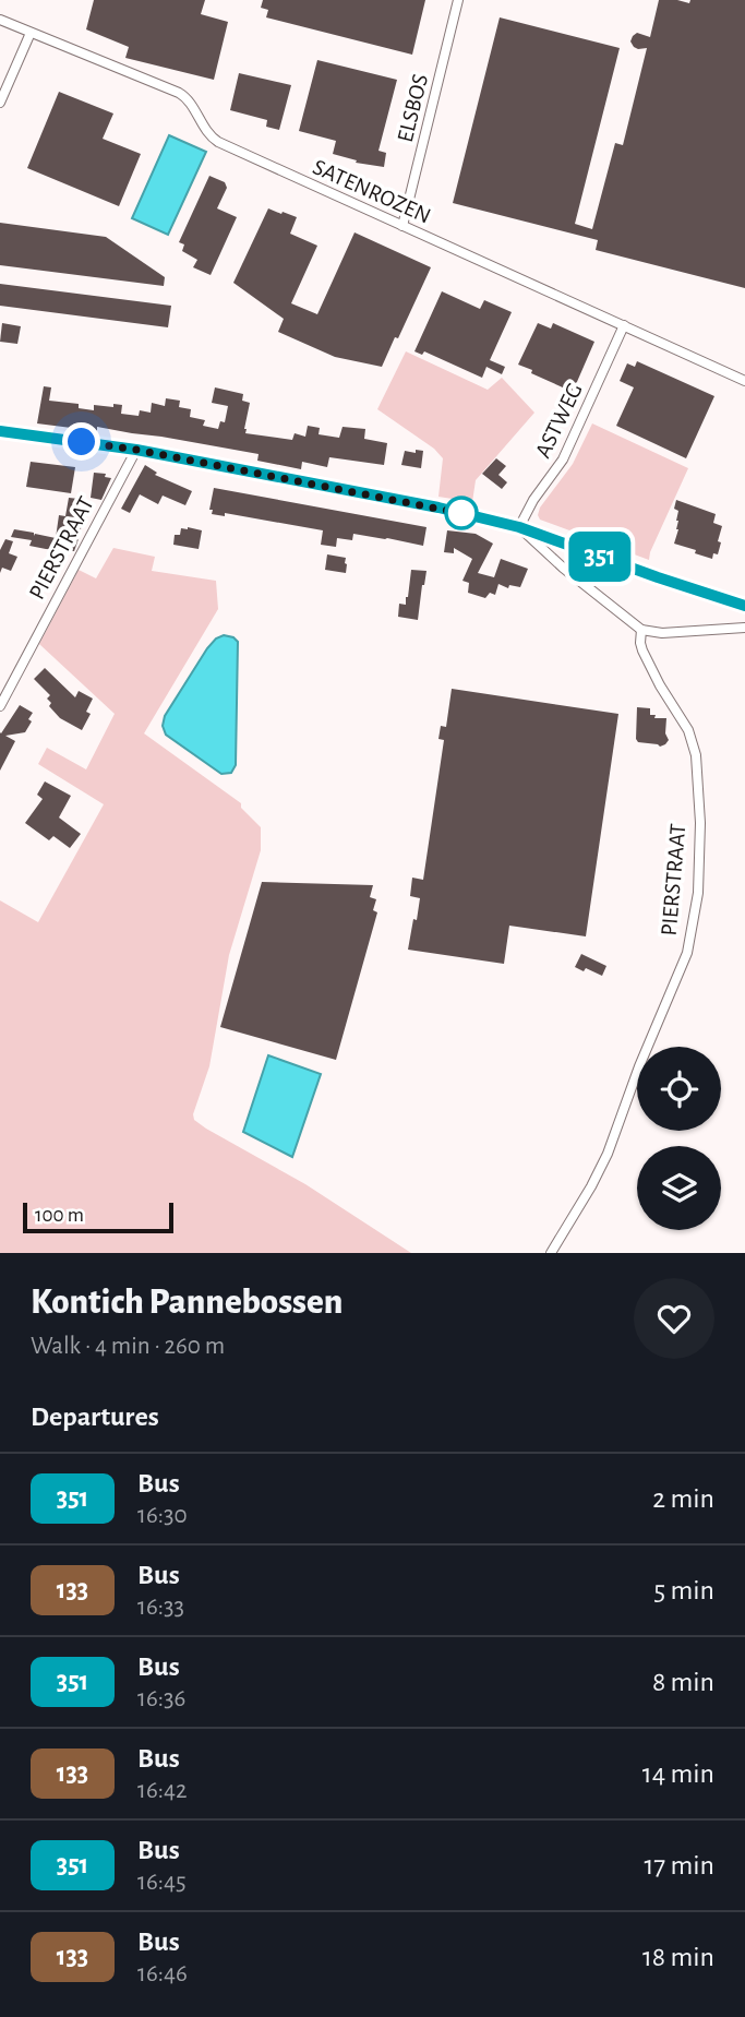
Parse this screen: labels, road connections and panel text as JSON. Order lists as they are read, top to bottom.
{
  "streets": {
    "street": [
      "ELSBOS",
      "SATENROZEN",
      "ASTWEG",
      "PIERSTRAAT"
    ]
  },
  "crossings": [
    ["ELSBOS", "SATENROZEN"],
    ["SATENROZEN", "ASTWEG"]
  ],
  "lines": ["bus line 351"],
  "scale_bar": "100 m",
  "page": {
    "on_map": "351",
    "scale": "100 m",
    "heading": [
      ["Kontich Pannebossen", "Walk · 4 min · 260 m"],
      "Departures"
    ],
    "list": [
      {
        "mark": "351",
        "name": "Bus",
        "note": "16:30",
        "value": "2 min"
      },
      {
        "mark": "133",
        "name": "Bus",
        "note": "16:33",
        "value": "5 min"
      },
      {
        "mark": "351",
        "name": "Bus",
        "note": "16:36",
        "value": "8 min"
      },
      {
        "mark": "133",
        "name": "Bus",
        "note": "16:42",
        "value": "14 min"
      },
      {
        "mark": "351",
        "name": "Bus",
        "note": "16:45",
        "value": "17 min"
      },
      {
        "mark": "133",
        "name": "Bus",
        "note": "16:46",
        "value": "18 min"
      }
    ]
  }
}
